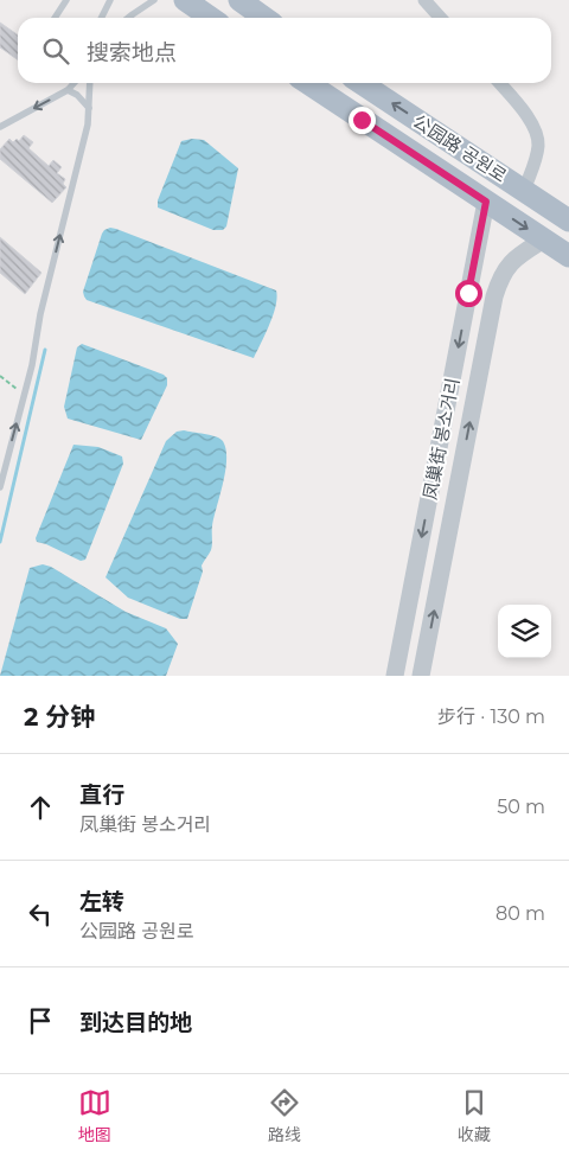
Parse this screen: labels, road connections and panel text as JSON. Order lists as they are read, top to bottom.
{
  "streets": {
    "main road": ["公园路 공원로"],
    "street": ["凤巢街 봉소거리"]
  },
  "crossings": [
    ["公园路 공원로", "凤巢街 봉소거리"]
  ],
  "page": {
    "search": "搜索地点",
    "heading": ["2 分钟", "步行 · 130 m"],
    "list": [
      ["直行", "凤巢街 봉소거리", "50 m"],
      ["左转", "公园路 공원로", "80 m"],
      "到达目的地"
    ],
    "nav": ["地图", "路线", "收藏"]
  }
}
